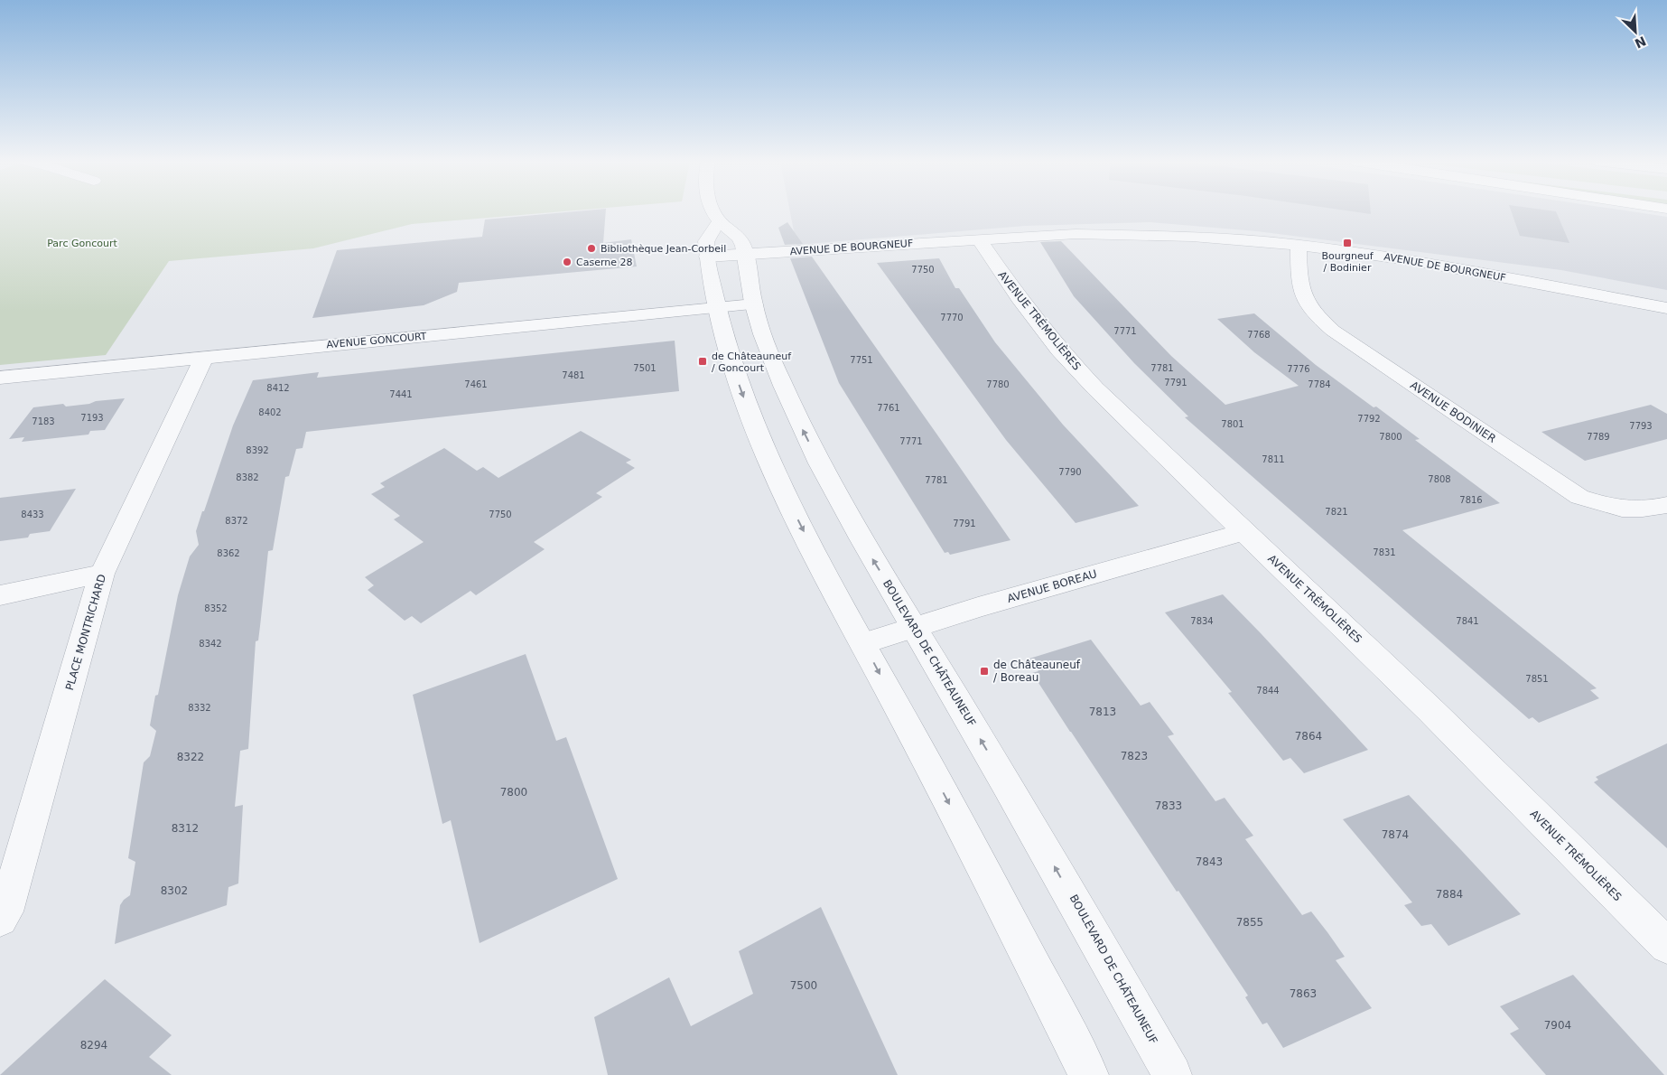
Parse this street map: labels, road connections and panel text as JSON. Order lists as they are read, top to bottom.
{
  "streets": {
    "street": [
      "AVENUE DE BOURGNEUF",
      "AVENUE TRÉMOLIÈRES",
      "AVENUE GONCOURT",
      "AVENUE BODINIER",
      "AVENUE BOREAU",
      "PLACE MONTRICHARD",
      "BOULEVARD DE CHÂTEAUNEUF"
    ]
  },
  "crossings": [
    ["AVENUE DE BOURGNEUF", "AVENUE TRÉMOLIÈRES"],
    ["AVENUE DE BOURGNEUF", "AVENUE BODINIER"],
    ["AVENUE DE BOURGNEUF", "BOULEVARD DE CHÂTEAUNEUF"],
    ["AVENUE TRÉMOLIÈRES", "AVENUE BOREAU"],
    ["AVENUE GONCOURT", "PLACE MONTRICHARD"],
    ["AVENUE GONCOURT", "BOULEVARD DE CHÂTEAUNEUF"],
    ["AVENUE BOREAU", "BOULEVARD DE CHÂTEAUNEUF"]
  ],
  "parks": ["Parc Goncourt"],
  "places": {
    "transit": ["Bourgneuf / Bodinier", "de Châteauneuf / Goncourt", "de Châteauneuf / Boreau"],
    "other": ["Bibliothèque Jean-Corbeil", "Caserne 28"]
  },
  "house_numbers": [
    "7750",
    "7770",
    "7771",
    "7768",
    "7751",
    "7501",
    "7781",
    "7776",
    "7481",
    "7791",
    "7461",
    "7780",
    "7784",
    "8412",
    "7441",
    "7761",
    "8402",
    "7193",
    "7792",
    "7183",
    "7801",
    "7793",
    "7800",
    "7789",
    "7771",
    "8392",
    "7811",
    "7790",
    "8382",
    "7808",
    "7781",
    "7816",
    "7821",
    "8433",
    "7750",
    "8372",
    "7791",
    "7831",
    "8362",
    "8352",
    "7834",
    "7841",
    "8342",
    "7851",
    "7844",
    "8332",
    "7813",
    "7864",
    "7823",
    "8322",
    "7800",
    "7833",
    "8312",
    "7874",
    "7843",
    "8302",
    "7884",
    "7855",
    "7500",
    "7863",
    "7904",
    "8294"
  ],
  "north": "bottom right"
}
